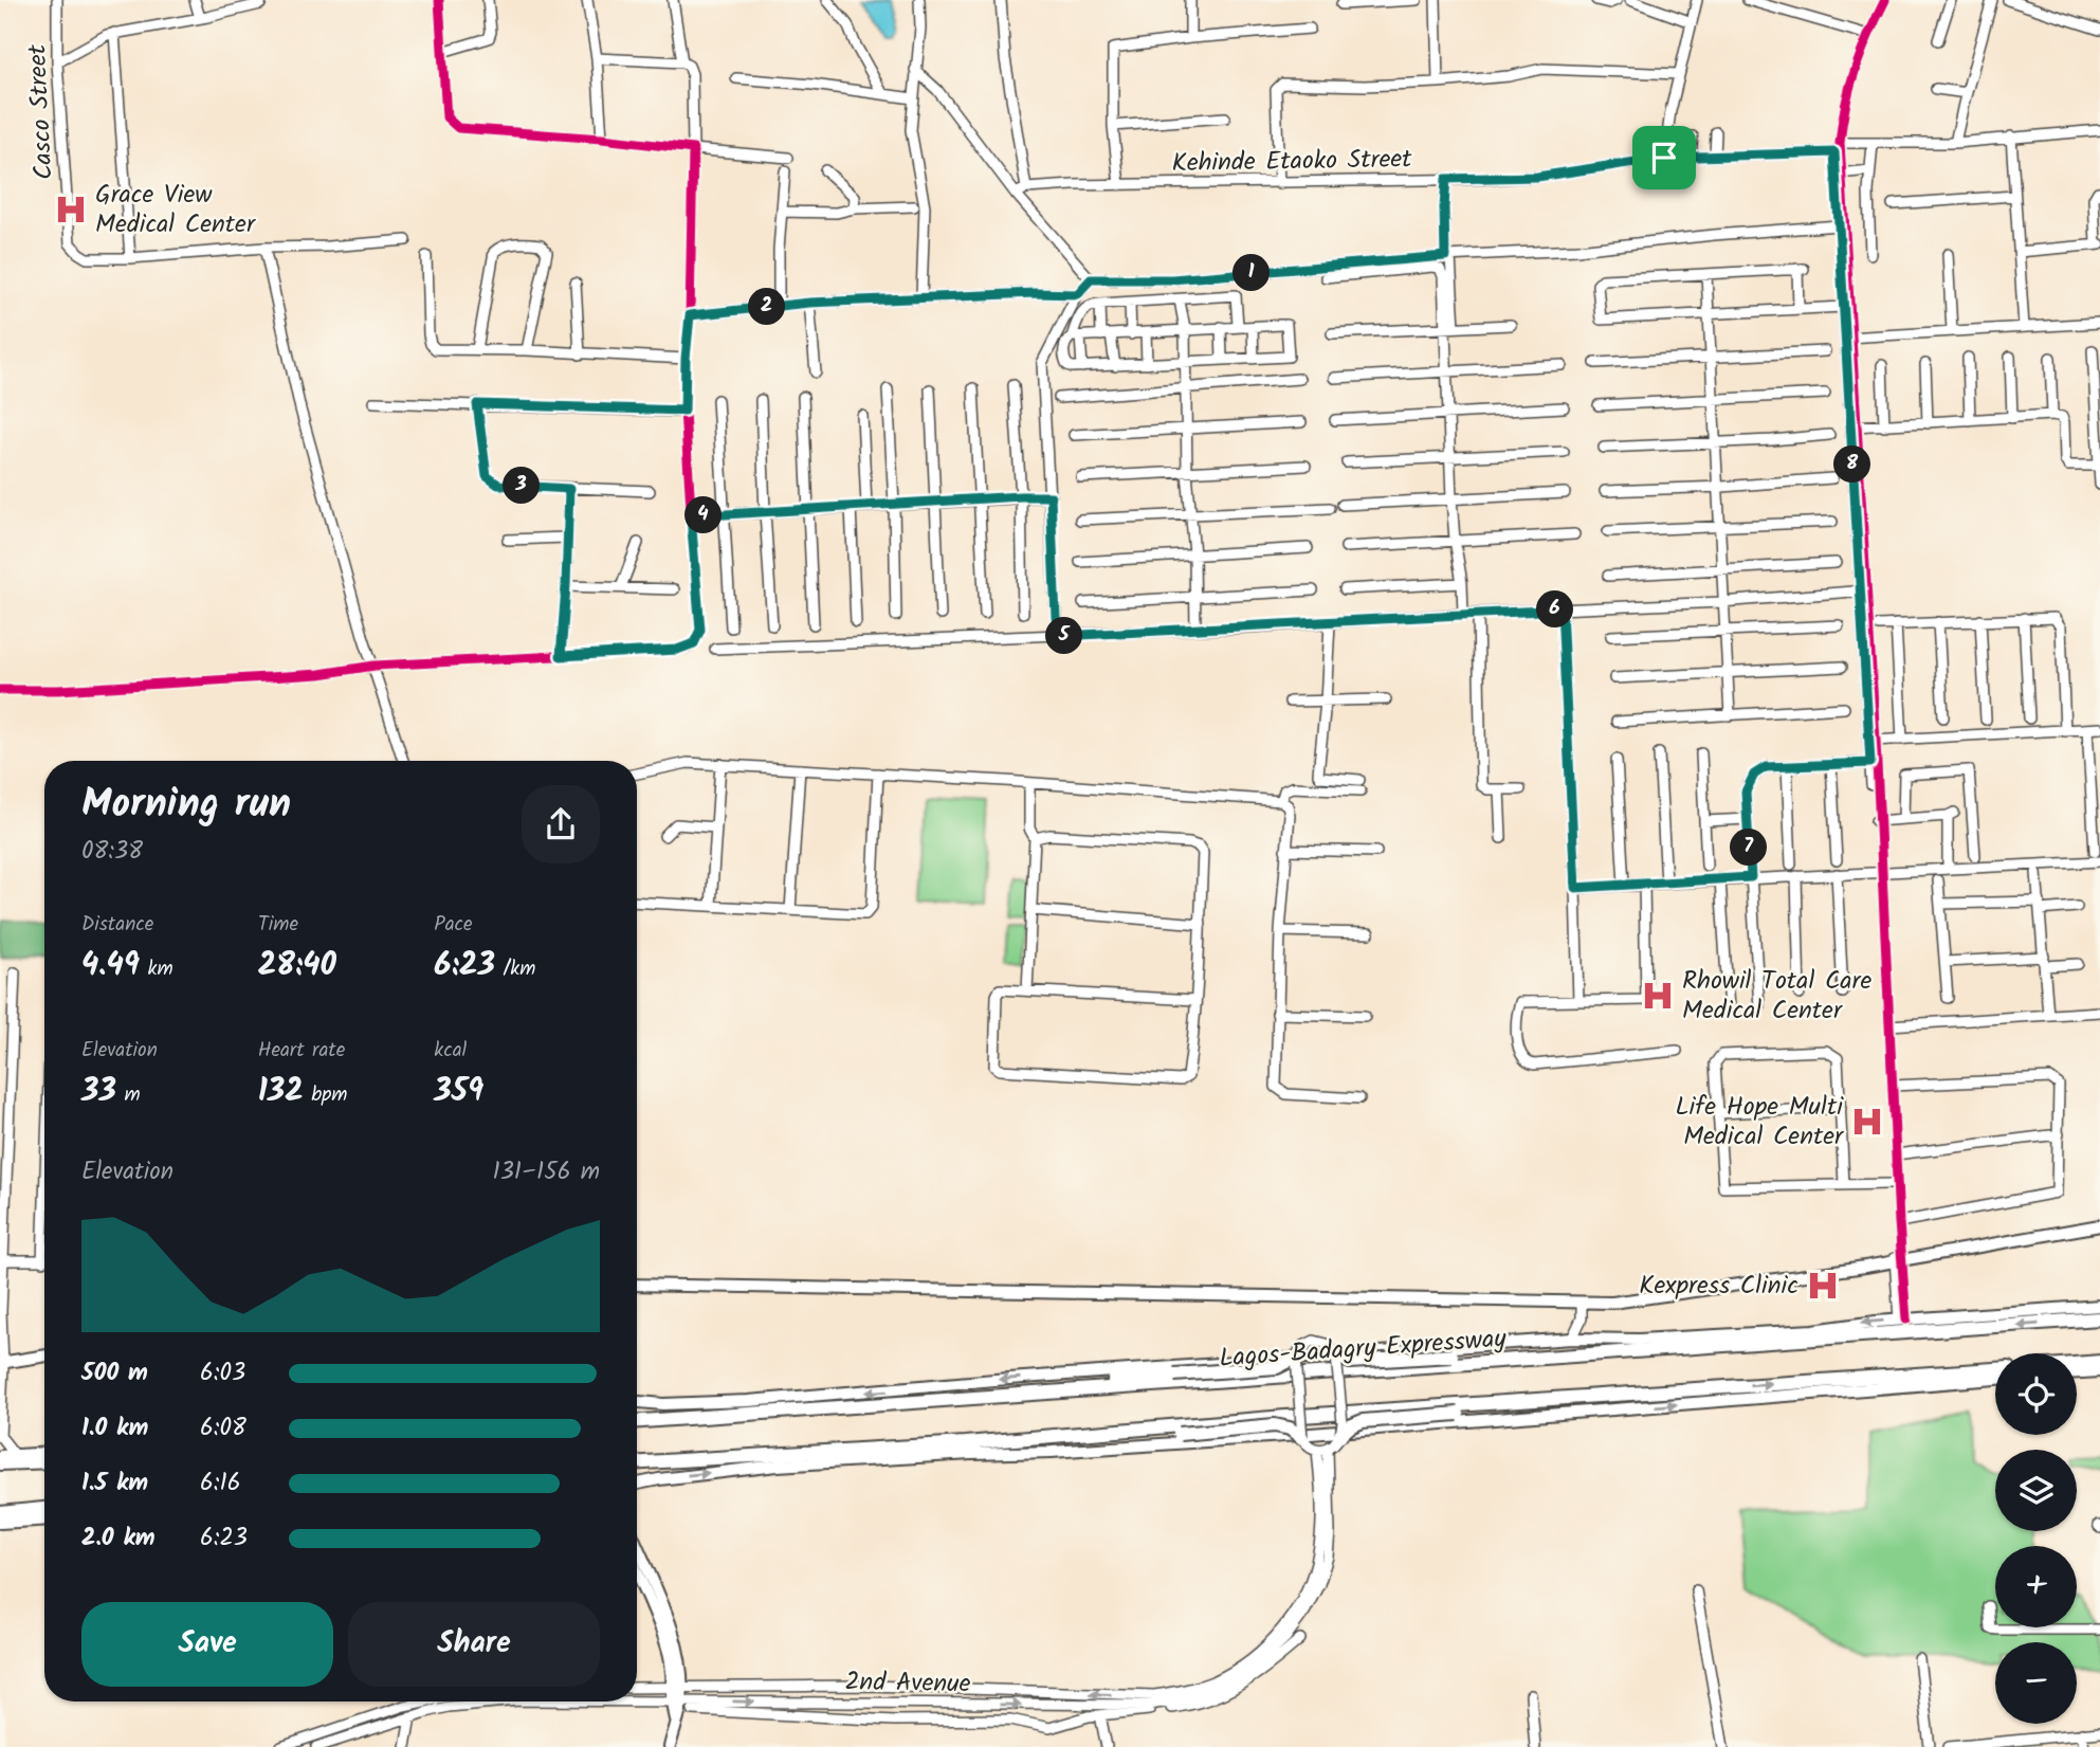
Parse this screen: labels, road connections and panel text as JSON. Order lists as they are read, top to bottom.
{
  "streets": {
    "highway": ["Lagos-Badagry Expressway"],
    "street": ["Casco Street", "Kehinde Etaoko Street", "2nd Avenue"]
  },
  "places": {
    "hospital": [
      "Grace View Medical Center",
      "Rhowil Total Care Medical Center",
      "Life Hope Multi Medical Center",
      "Kexpress Clinic"
    ]
  },
  "page": {
    "pins": [
      "1",
      "2",
      "8",
      "3",
      "4",
      "6",
      "5",
      "7"
    ],
    "heading": ["Morning run", "08:38"],
    "stats": [
      ["Distance", "4.49 km"],
      ["Time", "28:40"],
      ["Pace", "6:23 /km"],
      ["Elevation", "33 m"],
      ["Heart rate", "132 bpm"],
      ["kcal", "359"]
    ],
    "chart": ["Elevation", "131–156 m"],
    "list": [
      {
        "name": "500 m",
        "note": "6:03"
      },
      {
        "name": "1.0 km",
        "note": "6:08"
      },
      {
        "name": "1.5 km",
        "note": "6:16"
      },
      {
        "name": "2.0 km",
        "note": "6:23"
      }
    ],
    "map_buttons": ["+", "−"],
    "buttons": ["Save", "Share"]
  }
}
